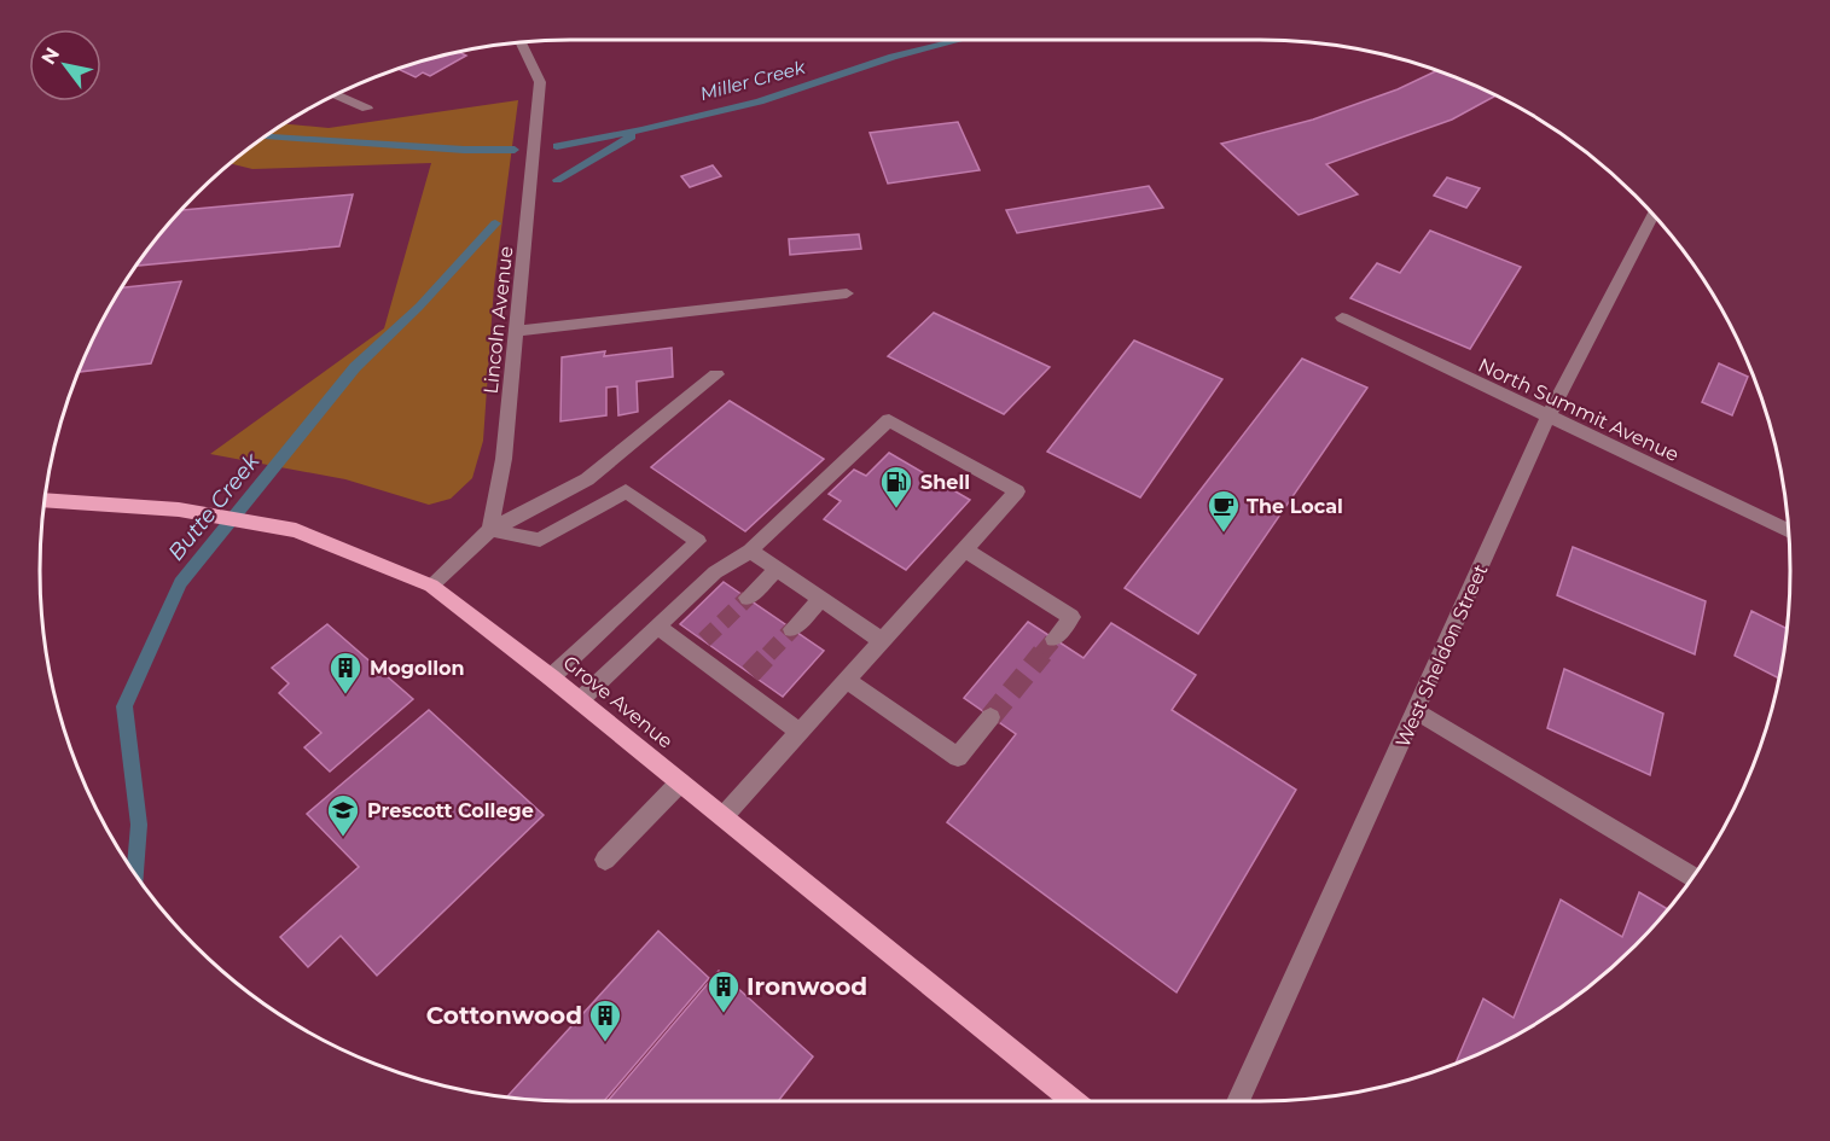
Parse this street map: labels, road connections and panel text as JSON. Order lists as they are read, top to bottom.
{
  "streets": {
    "main road": ["Grove Avenue"],
    "street": ["Lincoln Avenue", "North Summit Avenue", "West Sheldon Street"]
  },
  "crossings": [
    ["North Summit Avenue", "West Sheldon Street"]
  ],
  "water": ["Miller Creek", "Butte Creek"],
  "places": {
    "fuel station": ["Shell"],
    "cafe": ["The Local"],
    "building": ["Mogollon", "Ironwood", "Cottonwood"],
    "school or university": ["Prescott College"]
  },
  "north": "top left"
}
